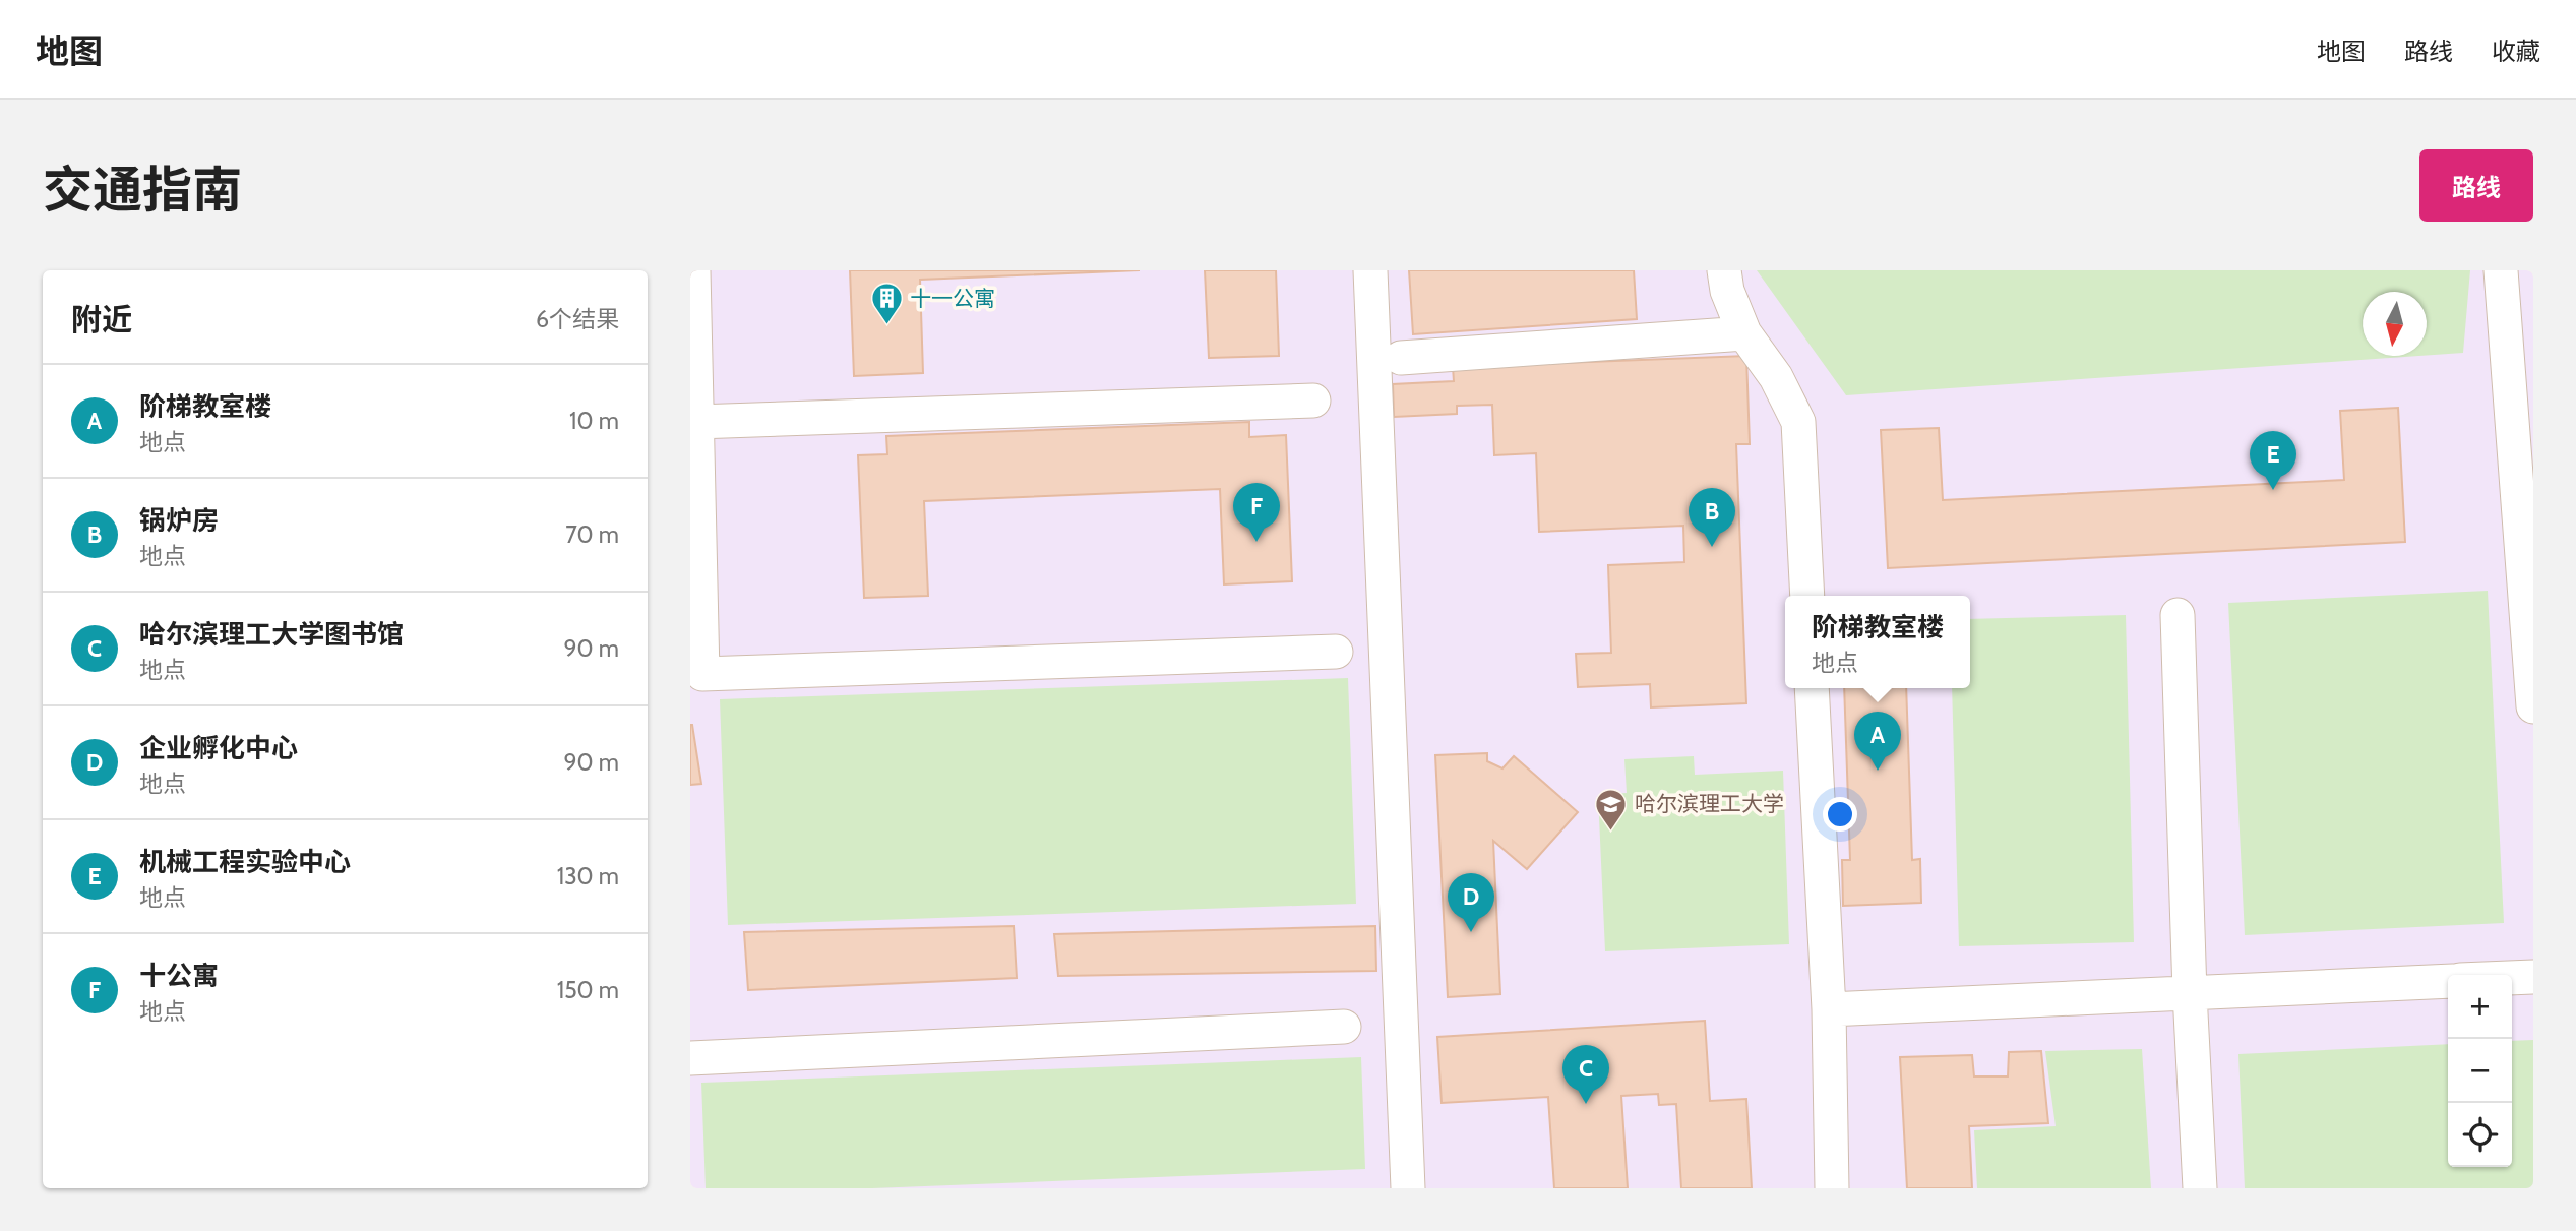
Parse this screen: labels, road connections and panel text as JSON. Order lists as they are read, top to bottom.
{
  "places": {
    "building": ["十一公寓"],
    "school or university": ["哈尔滨理工大学"]
  },
  "north": "bottom",
  "page": {
    "header": "地图",
    "nav": ["地图", "路线", "收藏"],
    "title": "交通指南",
    "buttons": "路线",
    "heading": ["附近", "6个结果"],
    "list": [
      {
        "mark": "A",
        "name": "阶梯教室楼",
        "note": "地点",
        "value": "10 m"
      },
      {
        "mark": "B",
        "name": "锅炉房",
        "note": "地点",
        "value": "70 m"
      },
      {
        "mark": "C",
        "name": "哈尔滨理工大学图书馆",
        "note": "地点",
        "value": "90 m"
      },
      {
        "mark": "D",
        "name": "企业孵化中心",
        "note": "地点",
        "value": "90 m"
      },
      {
        "mark": "E",
        "name": "机械工程实验中心",
        "note": "地点",
        "value": "130 m"
      },
      {
        "mark": "F",
        "name": "十公寓",
        "note": "地点",
        "value": "150 m"
      }
    ],
    "pins": [
      "E",
      "F",
      "B",
      "A",
      "D",
      "C"
    ],
    "popup": ["阶梯教室楼", "地点"],
    "map_buttons": ["+", "−"]
  }
}
